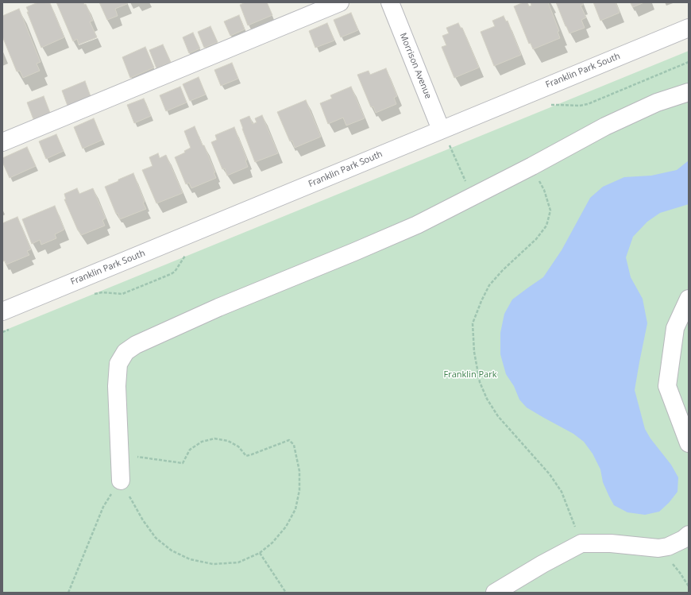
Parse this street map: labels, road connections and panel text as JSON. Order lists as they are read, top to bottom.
{
  "streets": {
    "street": ["Morrison Avenue", "Franklin Park South"]
  },
  "crossings": [
    ["Morrison Avenue", "Franklin Park South"]
  ],
  "parks": ["Franklin Park"]
}
